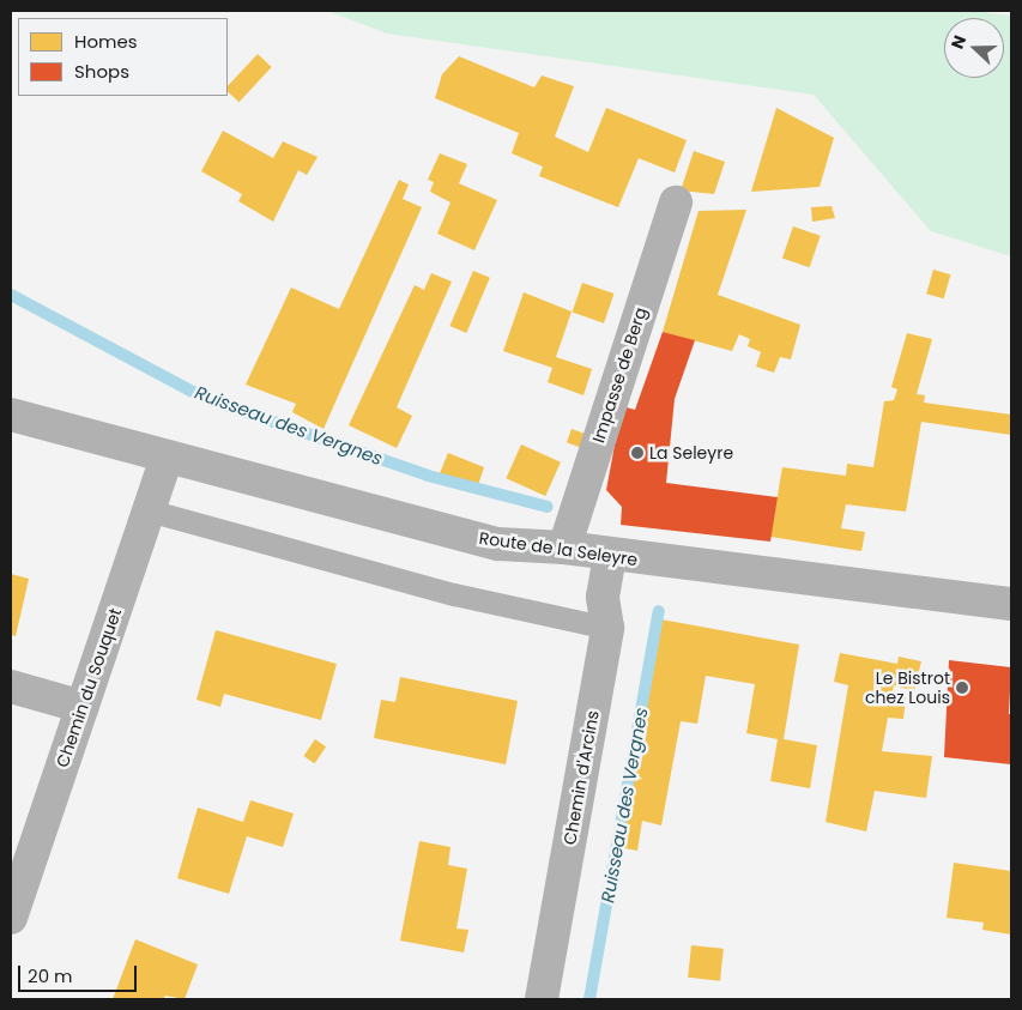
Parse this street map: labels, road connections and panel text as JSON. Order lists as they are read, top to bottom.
{
  "streets": {
    "street": [
      "Impasse de Berg",
      "Route de la Seleyre",
      "Chemin du Souquet",
      "Chemin d'Arcins"
    ]
  },
  "crossings": [
    ["Impasse de Berg", "Route de la Seleyre"],
    ["Route de la Seleyre", "Chemin du Souquet"],
    ["Route de la Seleyre", "Chemin d'Arcins"]
  ],
  "water": ["Ruisseau des Vergnes"],
  "places": ["La Seleyre", "Le Bistrot chez Louis"],
  "legend": ["Homes", "Shops"],
  "scale_bar": "20 m",
  "north": "left"
}
